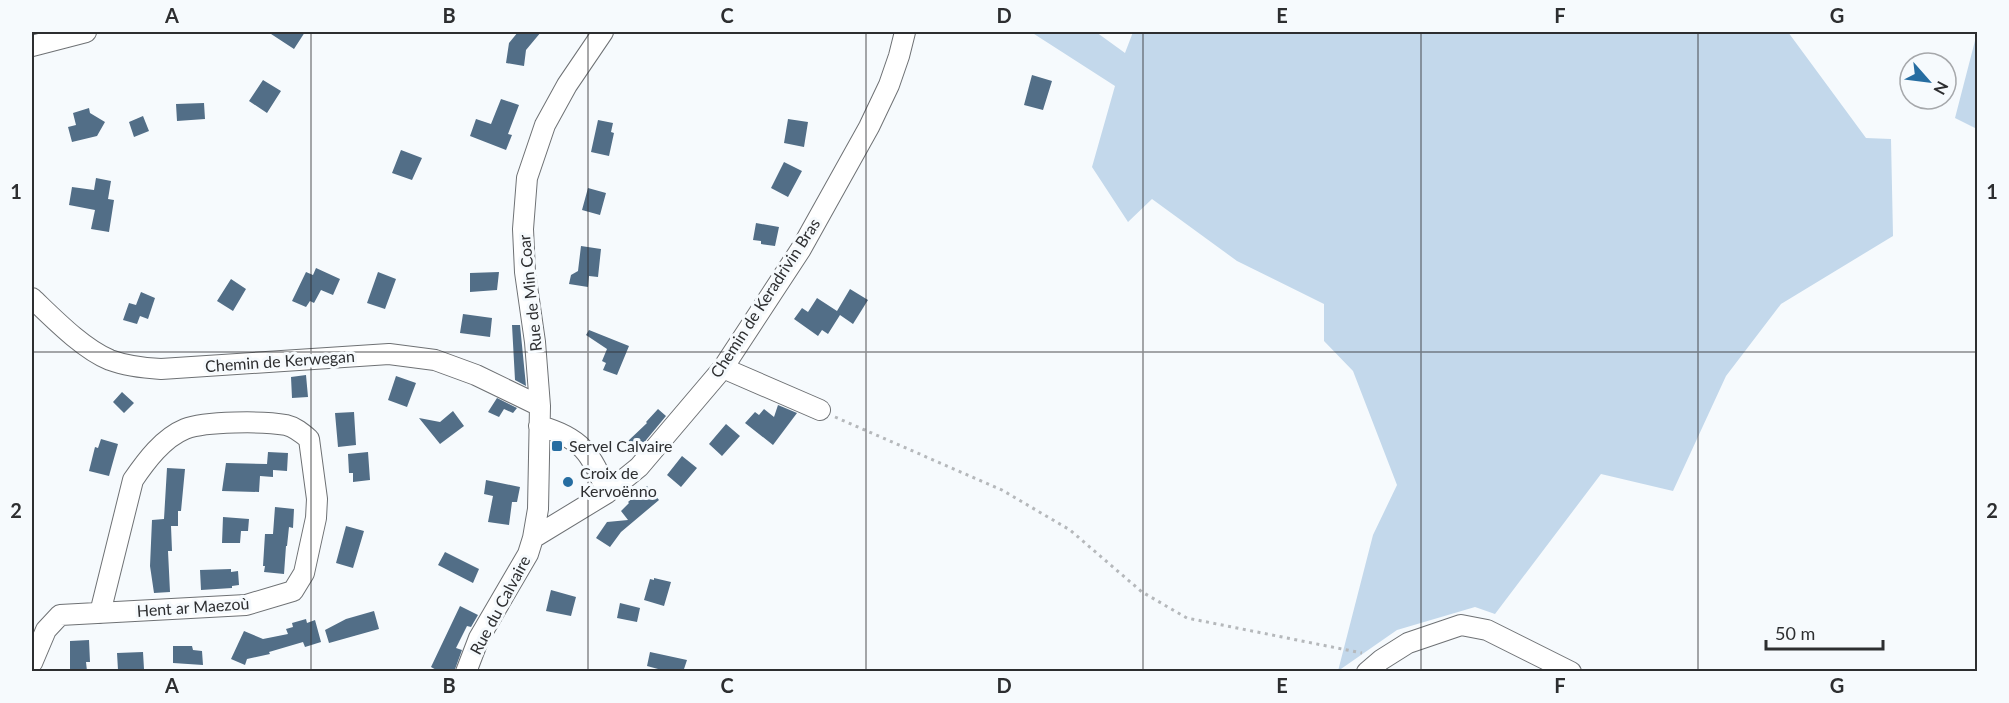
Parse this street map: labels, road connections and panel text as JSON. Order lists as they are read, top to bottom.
{
  "streets": {
    "street": [
      "Rue de Min Coar",
      "Chemin de Keradrivin Bras",
      "Chemin de Kerwegan",
      "Rue du Calvaire",
      "Hent ar Maezoù"
    ]
  },
  "crossings": [
    ["Rue de Min Coar", "Chemin de Keradrivin Bras"],
    ["Rue de Min Coar", "Chemin de Kerwegan"],
    ["Rue de Min Coar", "Rue du Calvaire"],
    ["Chemin de Keradrivin Bras", "Rue du Calvaire"]
  ],
  "places": {
    "transit": ["Servel Calvaire"],
    "other": ["Croix de Kervoënno"]
  },
  "scale_bar": "50 m",
  "north": "bottom right",
  "grid": {
    "columns": [
      "A",
      "B",
      "C",
      "D",
      "E",
      "F",
      "G"
    ],
    "rows": ["1", "2"]
  }
}
